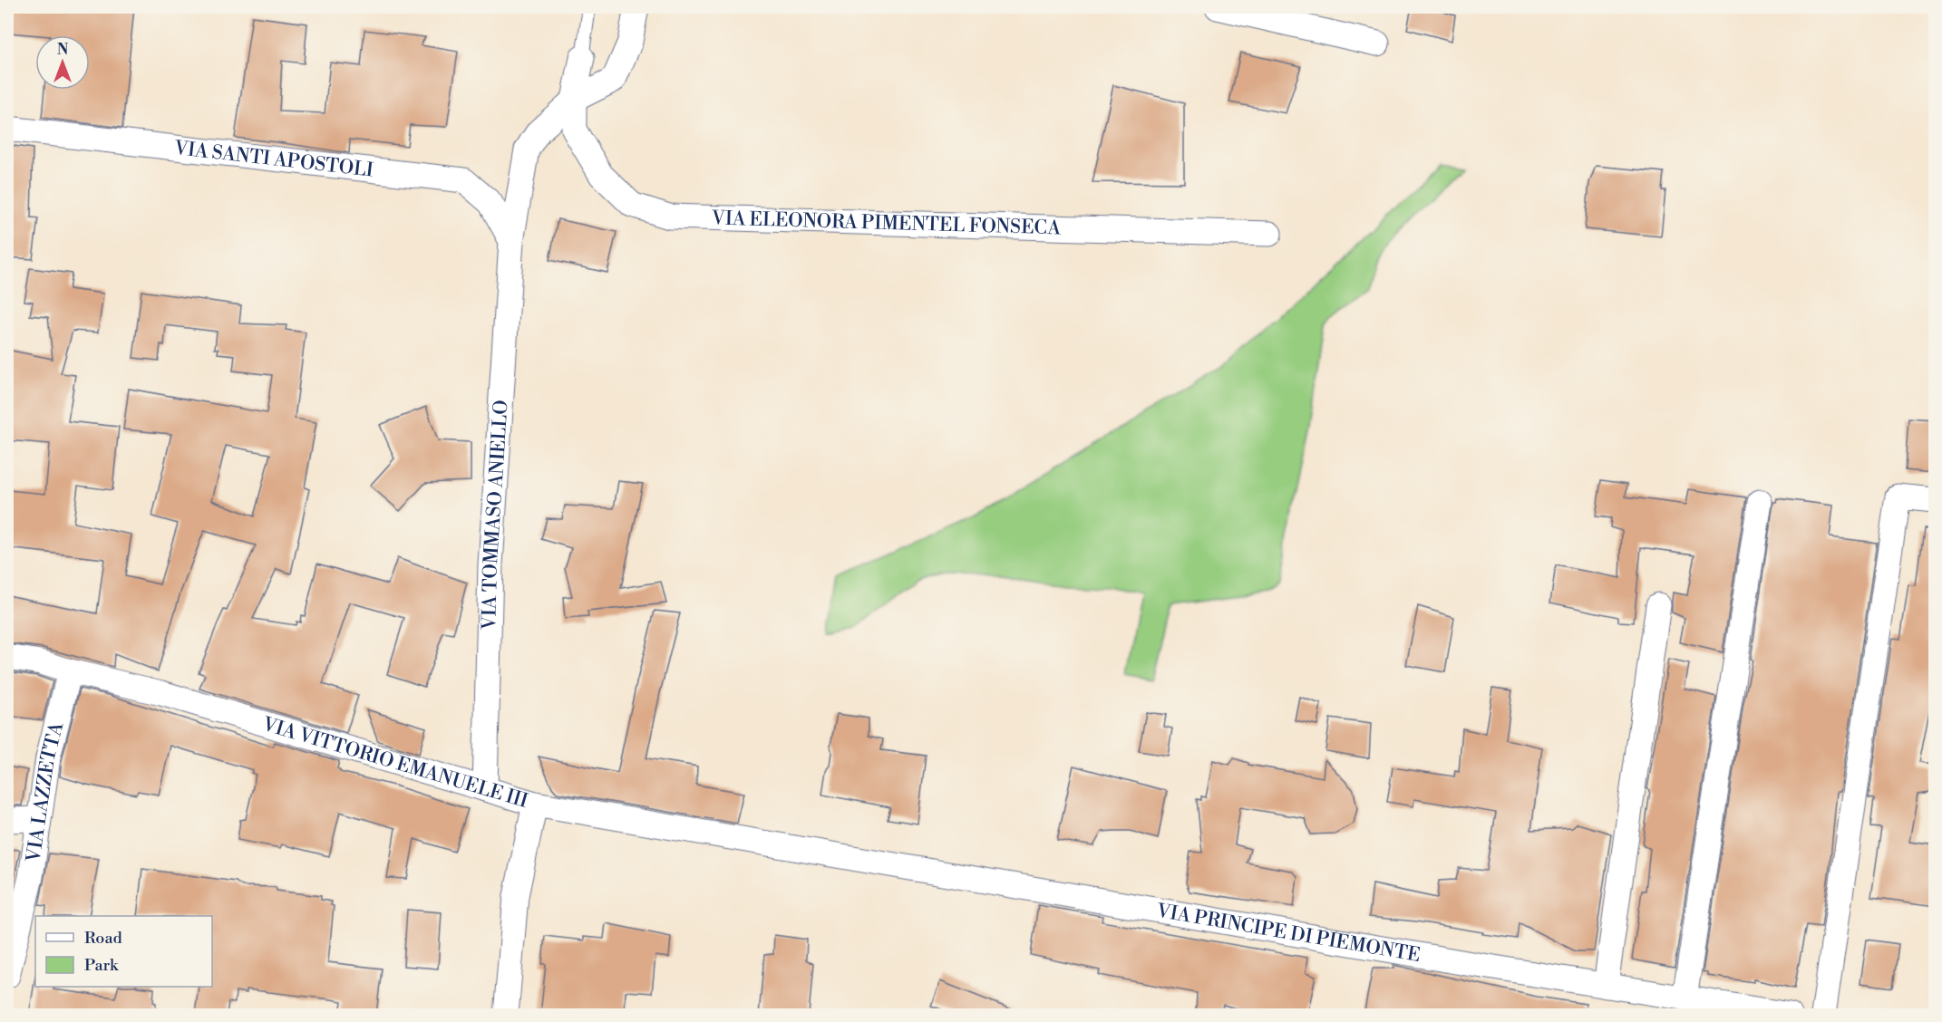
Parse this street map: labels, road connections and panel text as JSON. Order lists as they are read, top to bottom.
{
  "streets": {
    "street": [
      "VIA SANTI APOSTOLI",
      "VIA ELEONORA PIMENTEL FONSECA",
      "VIA TOMMASO ANIELLO",
      "VIA VITTORIO EMANUELE III",
      "VIA LAZZETTA",
      "VIA PRINCIPE DI PIEMONTE"
    ]
  },
  "crossings": [
    ["VIA SANTI APOSTOLI", "VIA TOMMASO ANIELLO"],
    ["VIA ELEONORA PIMENTEL FONSECA", "VIA TOMMASO ANIELLO"],
    ["VIA TOMMASO ANIELLO", "VIA VITTORIO EMANUELE III"],
    ["VIA VITTORIO EMANUELE III", "VIA LAZZETTA"],
    ["VIA VITTORIO EMANUELE III", "VIA PRINCIPE DI PIEMONTE"]
  ],
  "legend": ["Road", "Park"],
  "north": "top"
}
